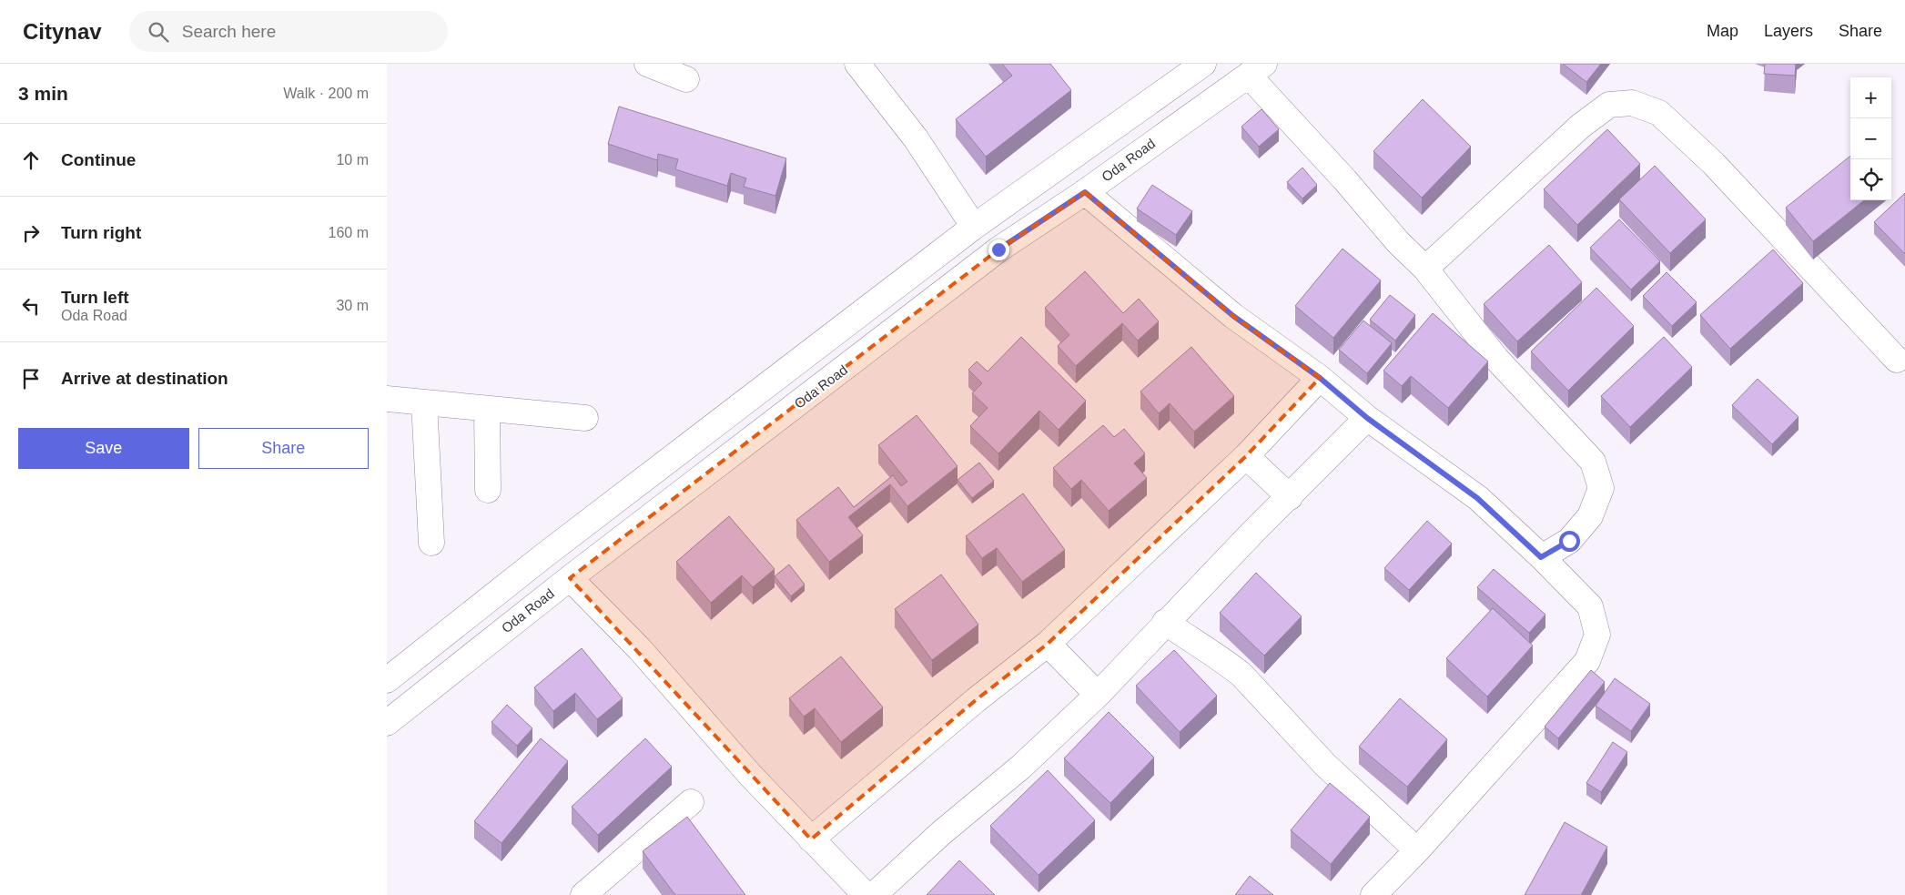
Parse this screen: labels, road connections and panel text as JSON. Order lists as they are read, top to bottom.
{
  "streets": {
    "street": ["Oda Road"]
  },
  "page": {
    "header": "Citynav",
    "search": "Search here",
    "nav": ["Map", "Layers", "Share"],
    "heading": ["3 min", "Walk · 200 m"],
    "map_buttons": ["+", "−"],
    "list": [
      ["Continue", "10 m"],
      ["Turn right", "160 m"],
      ["Turn left", "Oda Road", "30 m"],
      "Arrive at destination"
    ],
    "buttons": ["Save", "Share"]
  }
}
